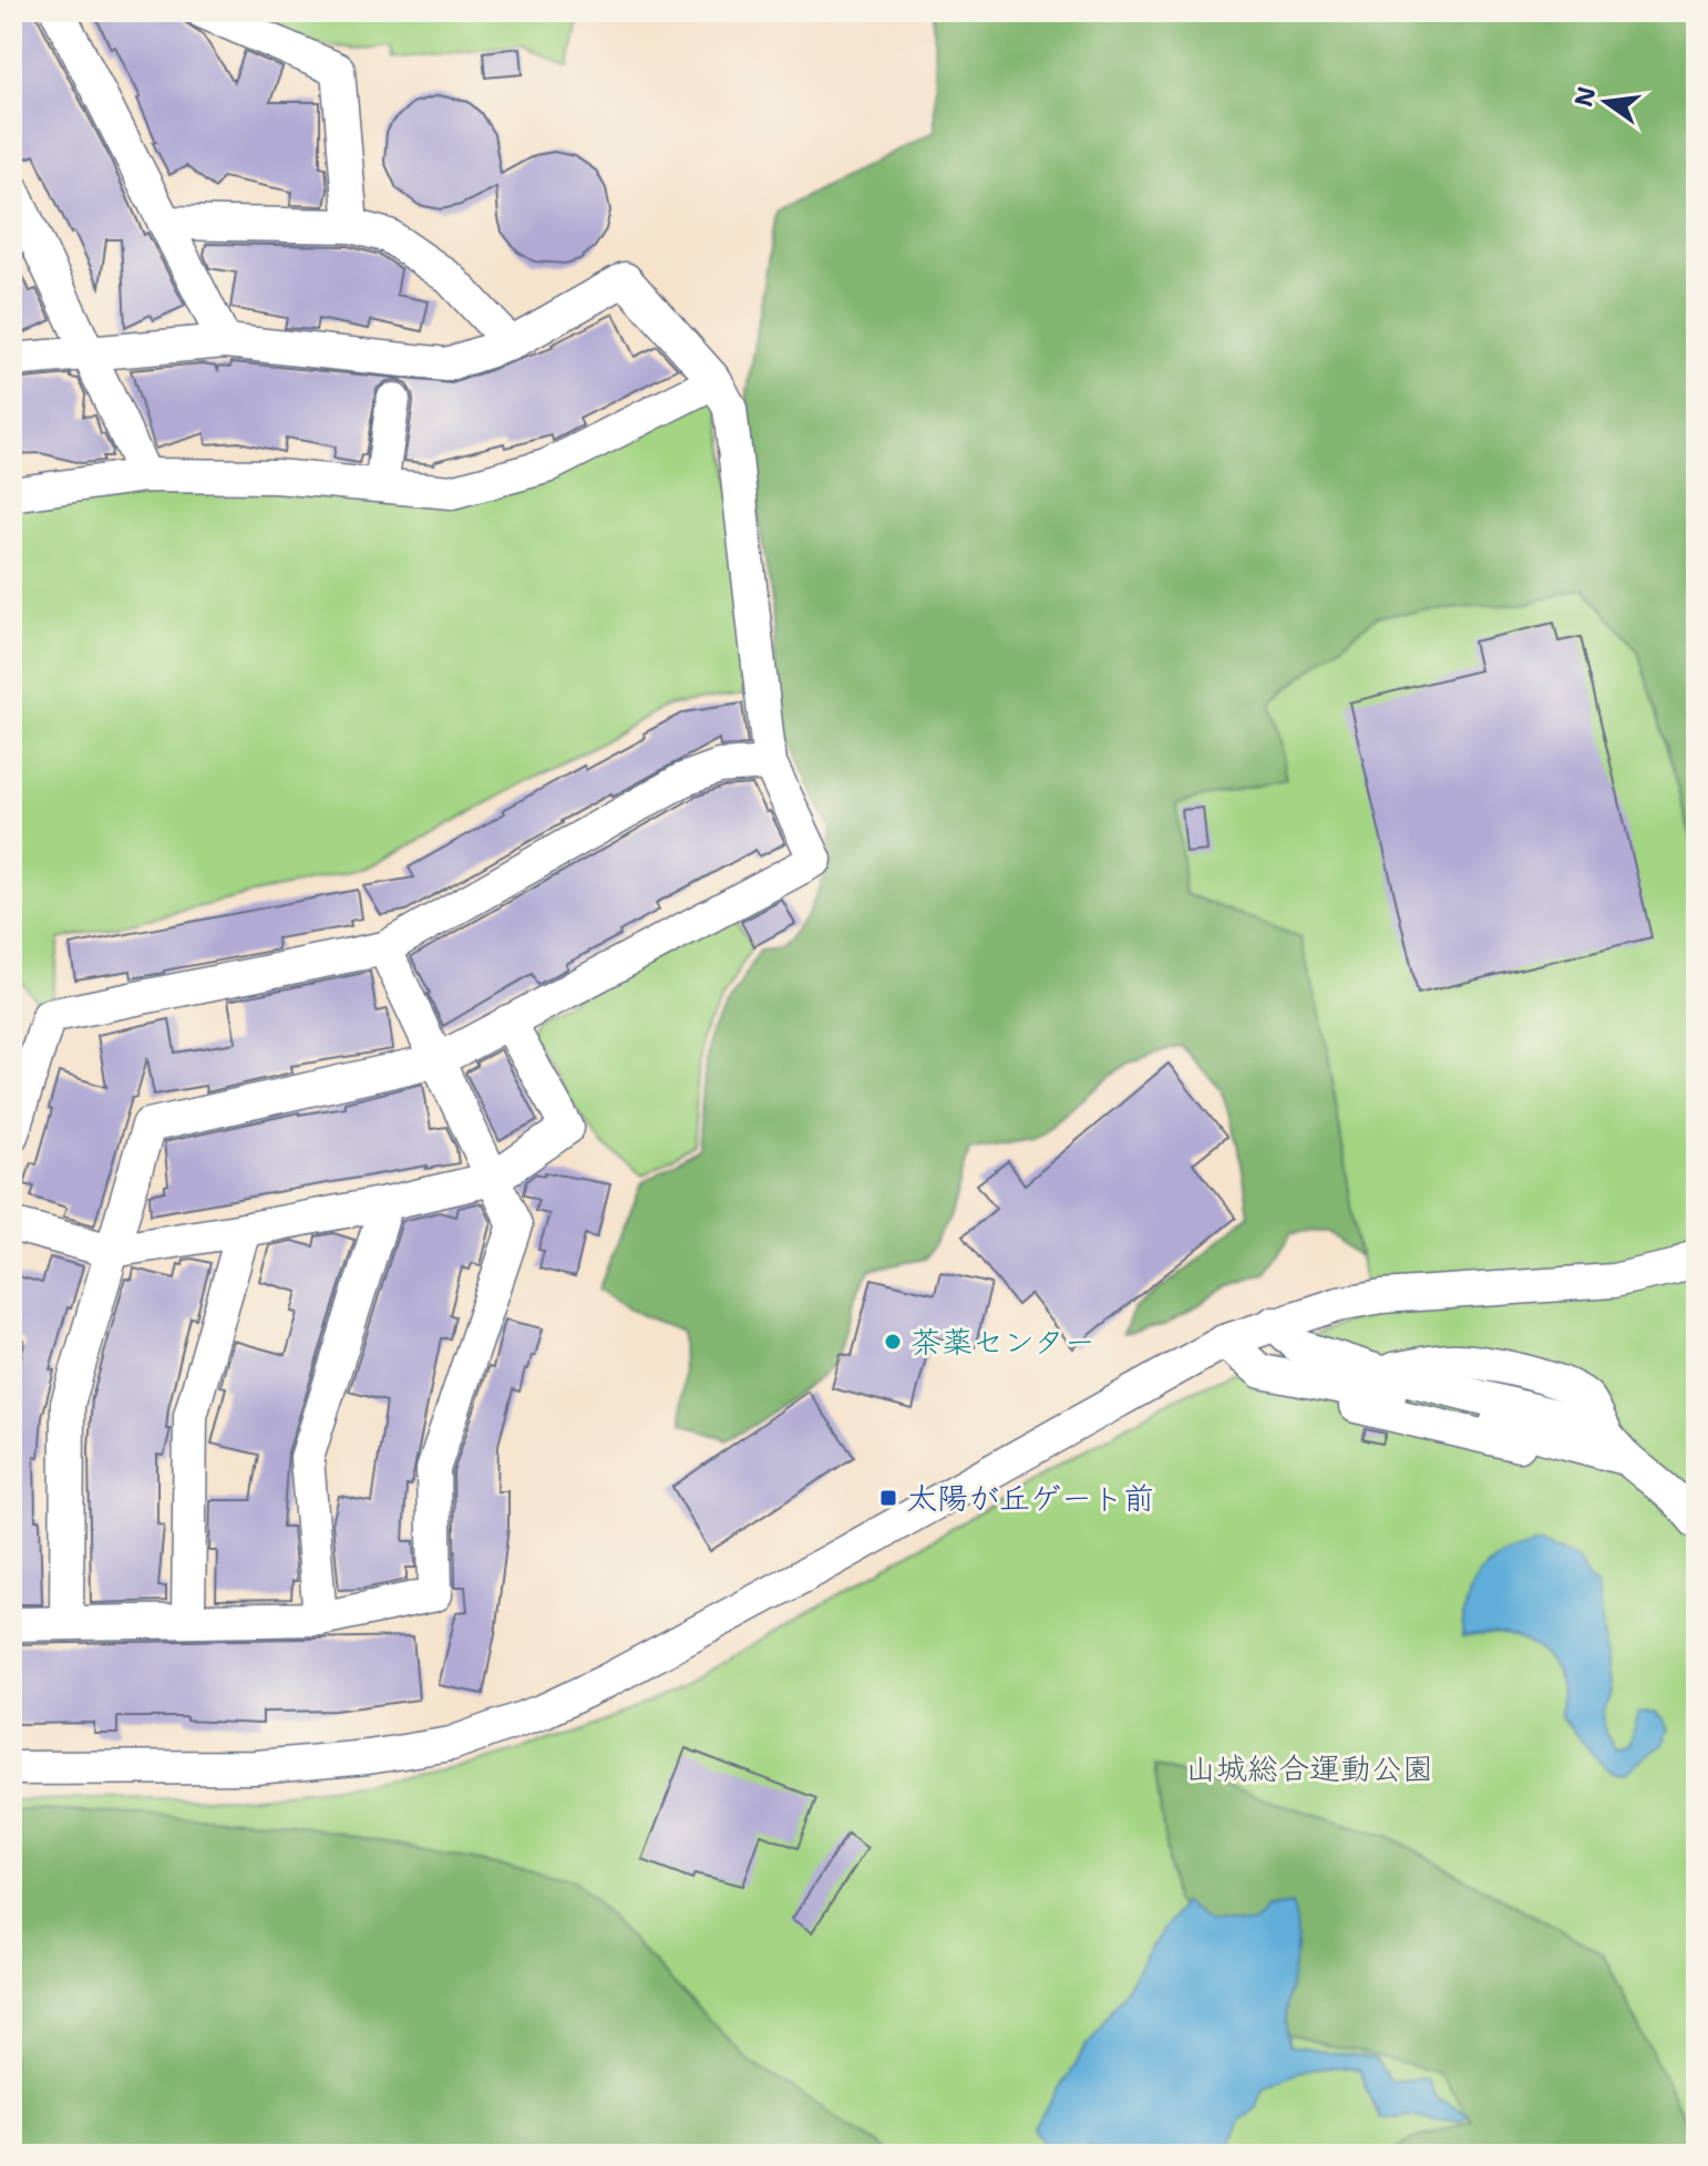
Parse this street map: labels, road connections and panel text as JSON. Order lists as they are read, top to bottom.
{
  "parks": ["山城総合運動公園"],
  "places": {
    "other": ["茶薬センター"],
    "transit": ["太陽が丘ゲート前"]
  },
  "north": "left"
}
